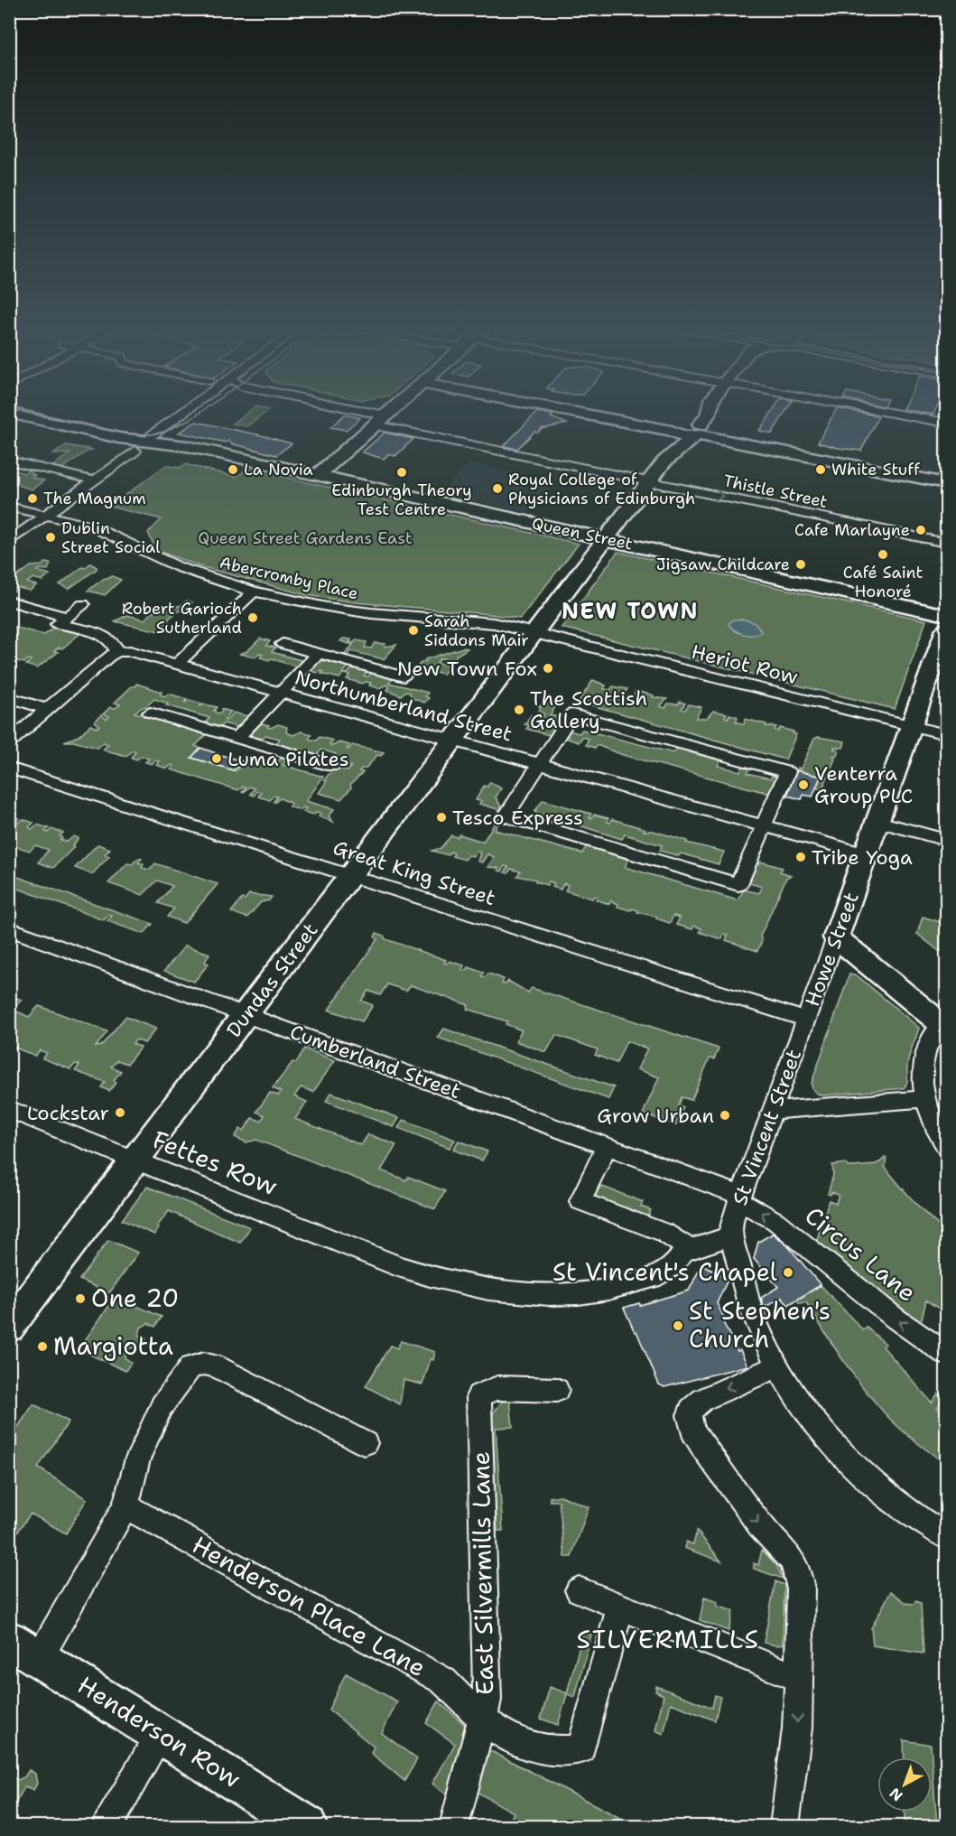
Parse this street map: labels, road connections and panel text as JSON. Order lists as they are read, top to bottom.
{
  "streets": {
    "street": [
      "Thistle Street",
      "Queen Street",
      "Abercromby Place",
      "Heriot Row",
      "Northumberland Street",
      "Great King Street",
      "Howe Street",
      "Dundas Street",
      "Cumberland Street",
      "St Vincent Street",
      "Fettes Row",
      "Circus Lane",
      "East Silvermills Lane",
      "Henderson Place Lane",
      "Henderson Row"
    ]
  },
  "crossings": [
    ["Abercromby Place", "Heriot Row"],
    ["Abercromby Place", "Dundas Street"],
    ["Heriot Row", "Howe Street"],
    ["Heriot Row", "Dundas Street"],
    ["Northumberland Street", "Howe Street"],
    ["Northumberland Street", "Dundas Street"],
    ["Great King Street", "Howe Street"],
    ["Great King Street", "Dundas Street"],
    ["Great King Street", "St Vincent Street"],
    ["Howe Street", "St Vincent Street"],
    ["Dundas Street", "Cumberland Street"],
    ["Dundas Street", "Fettes Row"],
    ["Cumberland Street", "St Vincent Street"],
    ["Cumberland Street", "Circus Lane"],
    ["St Vincent Street", "Circus Lane"],
    ["East Silvermills Lane", "Henderson Place Lane"]
  ],
  "districts": ["NEW TOWN", "SILVERMILLS"],
  "parks": ["Queen Street Gardens East"],
  "places": [
    "La Novia",
    "White Stuff",
    "Edinburgh Theory Test Centre",
    "Royal College of Physicians of Edinburgh",
    "The Magnum",
    "Cafe Marlayne",
    "Dublin Street Social",
    "Café Saint Honoré",
    "Jigsaw Childcare",
    "Robert Garioch Sutherland",
    "Sarah Siddons Mair",
    "New Town Fox",
    "The Scottish Gallery",
    "Luma Pilates",
    "Venterra Group PLC",
    "Tesco Express",
    "Tribe Yoga",
    "Lockstar",
    "Grow Urban",
    "St Vincent's Chapel",
    "One 20",
    "St Stephen's Church",
    "Margiotta"
  ],
  "north": "bottom left"
}
